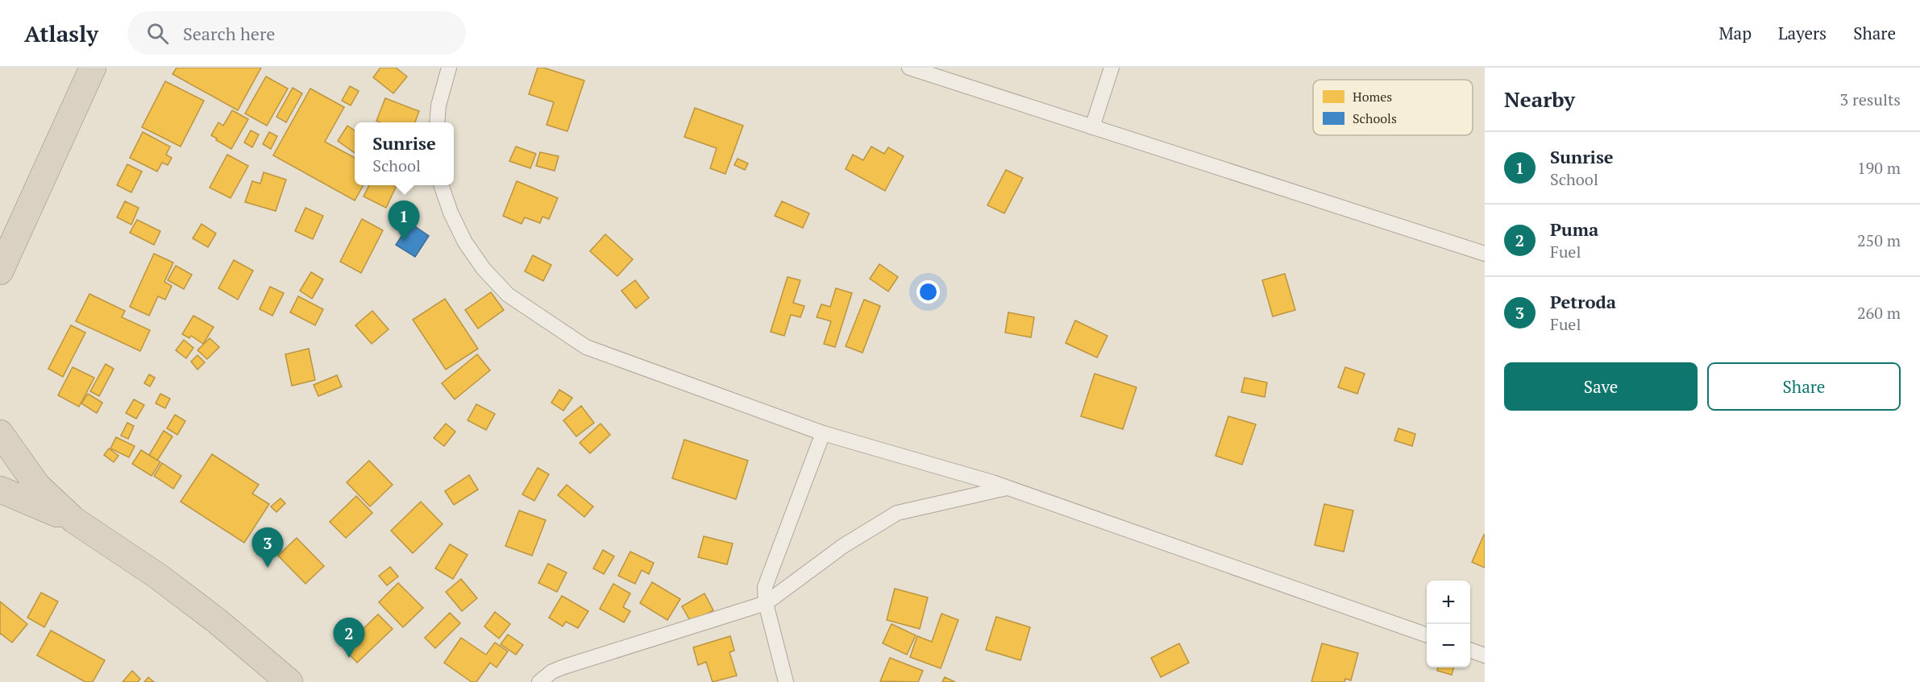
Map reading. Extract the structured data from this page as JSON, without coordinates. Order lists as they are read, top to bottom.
{
  "legend": ["Homes", "Schools"],
  "page": {
    "header": "Atlasly",
    "search": "Search here",
    "nav": ["Map", "Layers", "Share"],
    "heading": ["Nearby", "3 results"],
    "popup": ["Sunrise", "School"],
    "list": [
      {
        "mark": "1",
        "name": "Sunrise",
        "note": "School",
        "value": "190 m"
      },
      {
        "mark": "2",
        "name": "Puma",
        "note": "Fuel",
        "value": "250 m"
      },
      {
        "mark": "3",
        "name": "Petroda",
        "note": "Fuel",
        "value": "260 m"
      }
    ],
    "pins": ["1", "3", "2"],
    "buttons": ["Save", "Share"],
    "map_buttons": ["+", "−"]
  }
}
